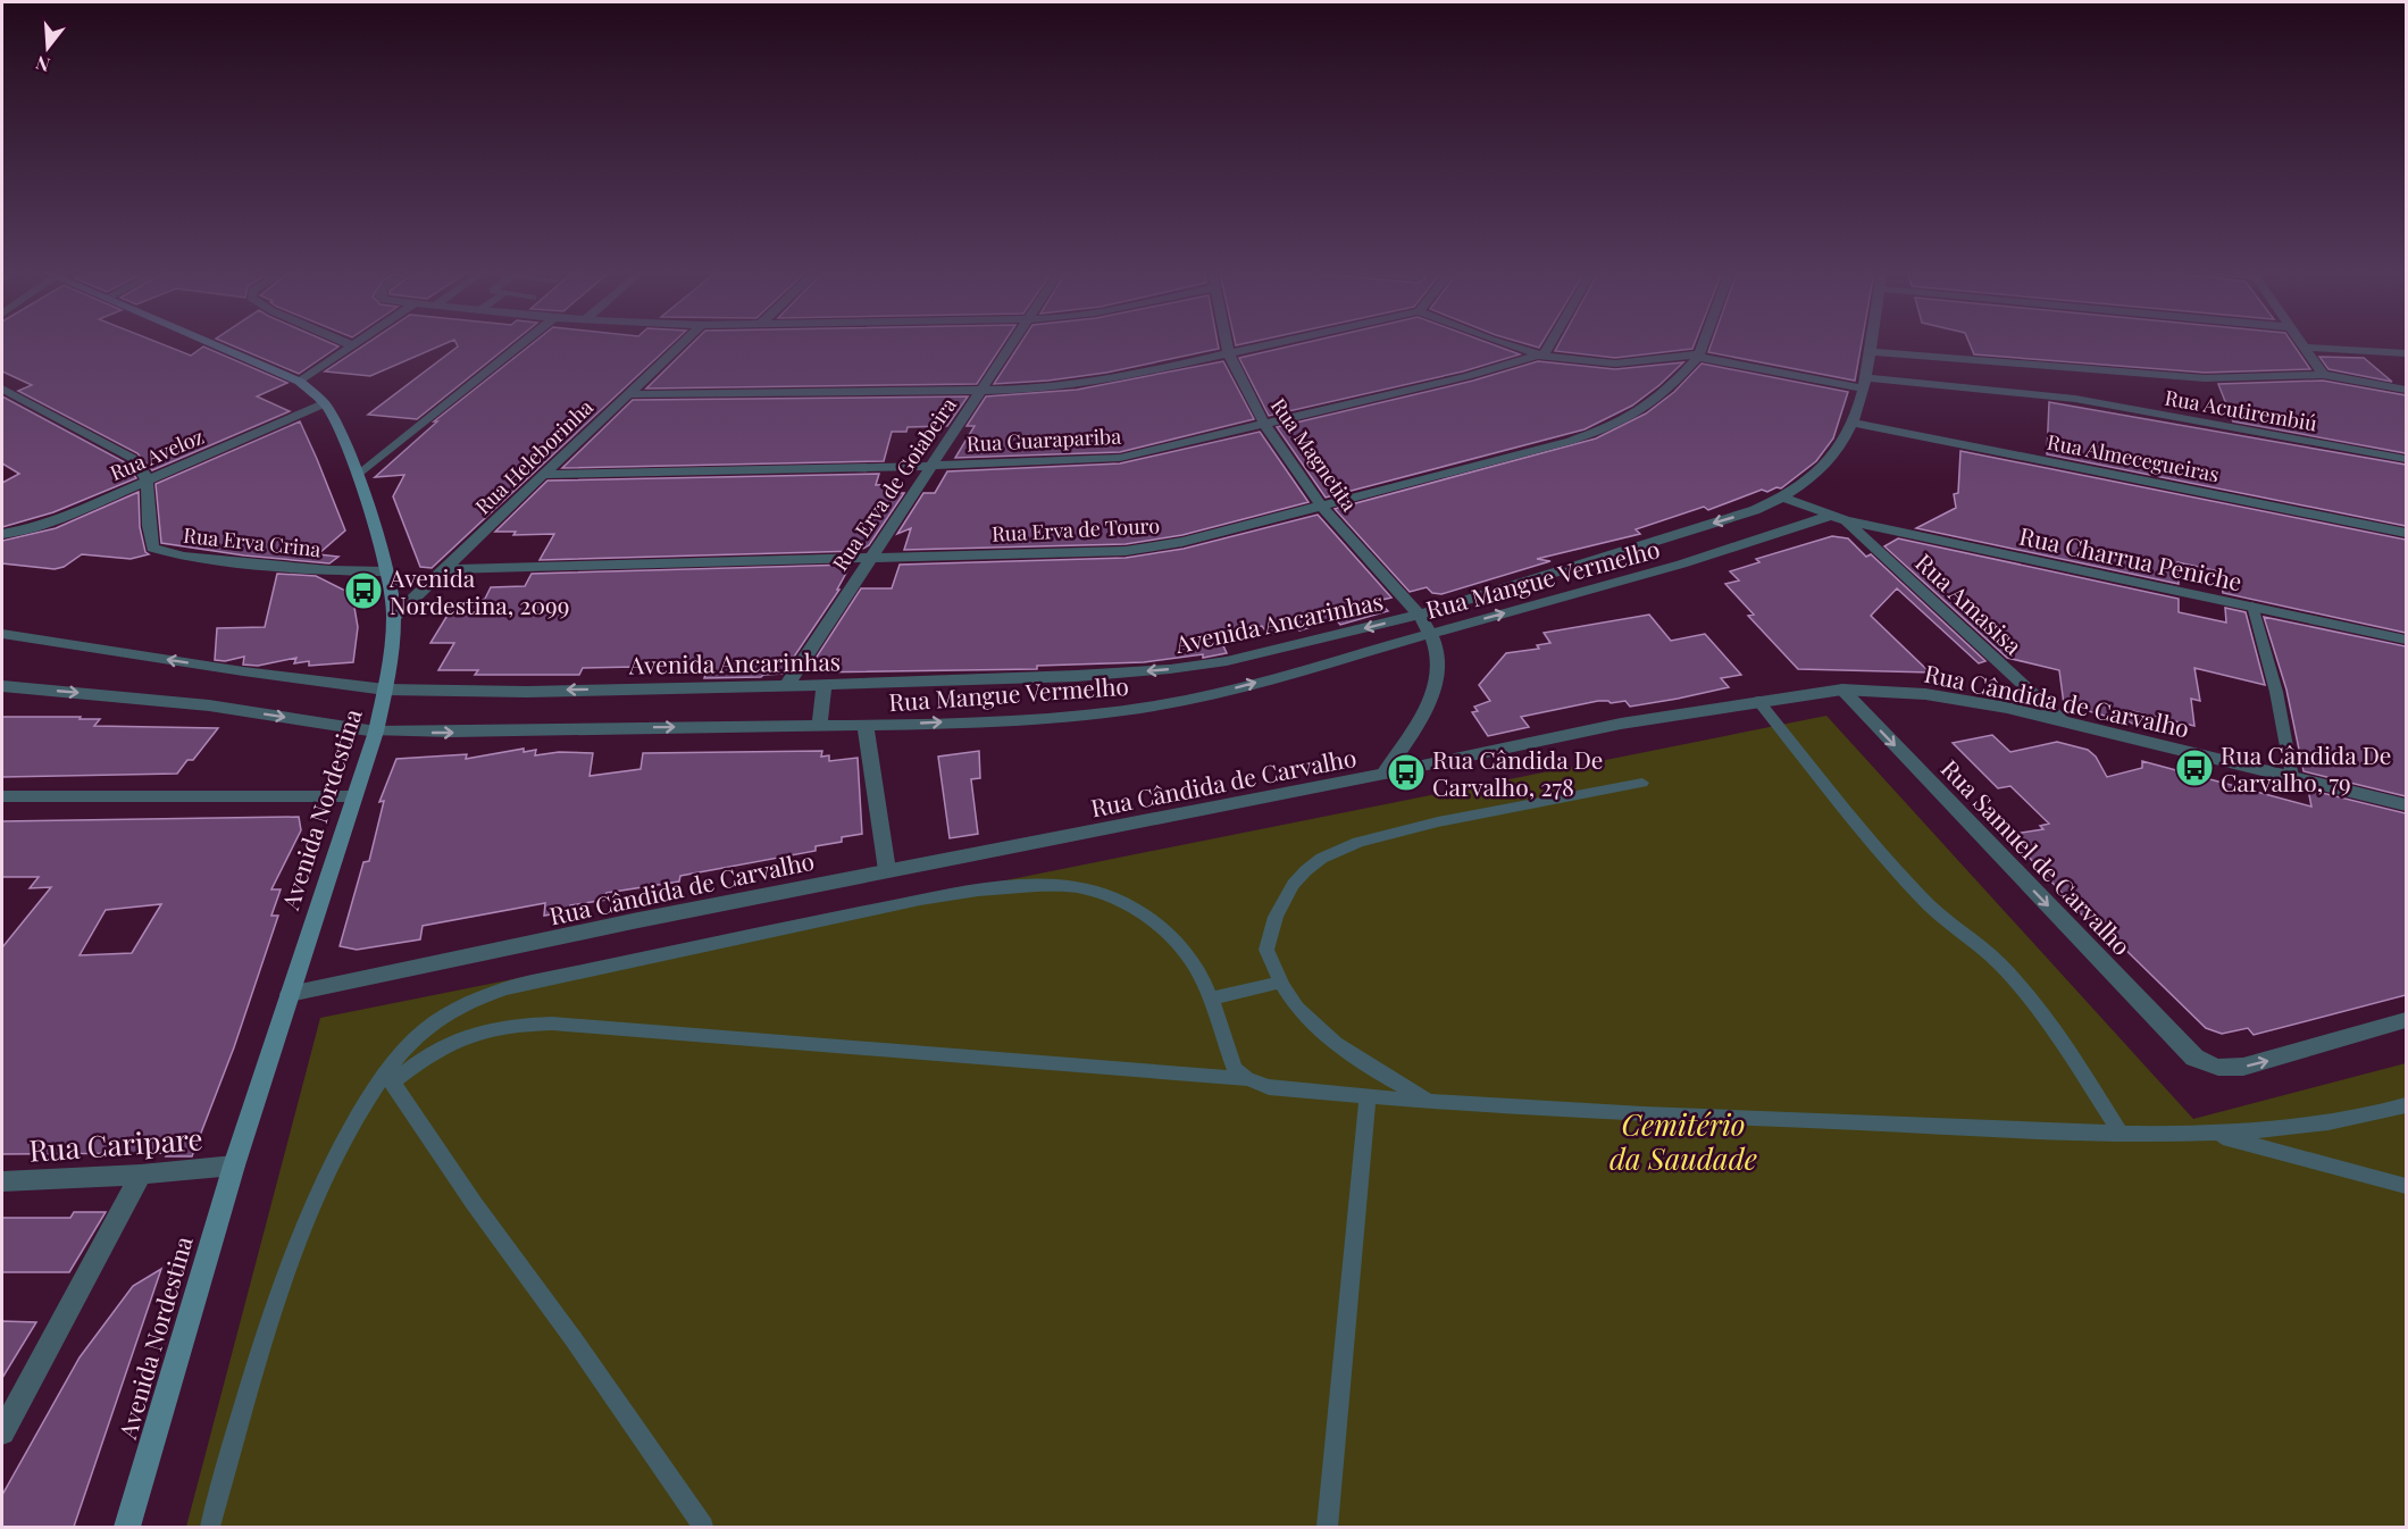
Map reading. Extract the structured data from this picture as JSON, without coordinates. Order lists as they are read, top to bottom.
{
  "streets": {
    "main road": ["Avenida Nordestina"],
    "street": [
      "Rua Acutirembiú",
      "Rua Guarapariba",
      "Rua Aveloz",
      "Rua Magnetita",
      "Rua Heleborinha",
      "Rua Almecegueiras",
      "Rua Erva de Goiabeira",
      "Rua Erva de Touro",
      "Rua Erva Crina",
      "Rua Charrua Peniche",
      "Rua Mangue Vermelho",
      "Rua Amasisa",
      "Avenida Ancarinhas",
      "Rua Cândida de Carvalho",
      "Rua Samuel de Carvalho",
      "Rua Caripare"
    ]
  },
  "crossings": [
    ["Rua Acutirembiú", "Rua Guarapariba"],
    ["Rua Acutirembiú", "Rua Erva de Touro"],
    ["Rua Acutirembiú", "Avenida Ancarinhas"],
    ["Rua Guarapariba", "Rua Magnetita"],
    ["Rua Guarapariba", "Rua Heleborinha"],
    ["Rua Guarapariba", "Rua Erva de Goiabeira"],
    ["Rua Aveloz", "Rua Erva Crina"],
    ["Rua Aveloz", "Avenida Nordestina"],
    ["Rua Magnetita", "Rua Erva de Touro"],
    ["Rua Magnetita", "Rua Mangue Vermelho"],
    ["Rua Magnetita", "Avenida Ancarinhas"],
    ["Rua Heleborinha", "Rua Erva de Touro"],
    ["Rua Heleborinha", "Avenida Nordestina"],
    ["Rua Almecegueiras", "Avenida Ancarinhas"],
    ["Rua Erva de Goiabeira", "Rua Erva de Touro"],
    ["Rua Erva de Goiabeira", "Avenida Ancarinhas"],
    ["Rua Erva Crina", "Avenida Nordestina"],
    ["Rua Charrua Peniche", "Rua Mangue Vermelho"],
    ["Rua Charrua Peniche", "Rua Amasisa"],
    ["Rua Mangue Vermelho", "Rua Amasisa"],
    ["Rua Mangue Vermelho", "Avenida Nordestina"],
    ["Rua Amasisa", "Rua Cândida de Carvalho"],
    ["Avenida Ancarinhas", "Avenida Nordestina"],
    ["Rua Cândida de Carvalho", "Avenida Nordestina"],
    ["Rua Cândida de Carvalho", "Rua Samuel de Carvalho"],
    ["Avenida Nordestina", "Rua Caripare"]
  ],
  "one_way": ["Rua Mangue Vermelho", "Avenida Ancarinhas", "Rua Samuel de Carvalho"],
  "parks": ["Cemitério da Saudade"],
  "places": {
    "bus stop": ["Avenida Nordestina, 2099", "Rua Cândida De Carvalho, 79", "Rua Cândida De Carvalho, 278"]
  },
  "north": "bottom"
}
